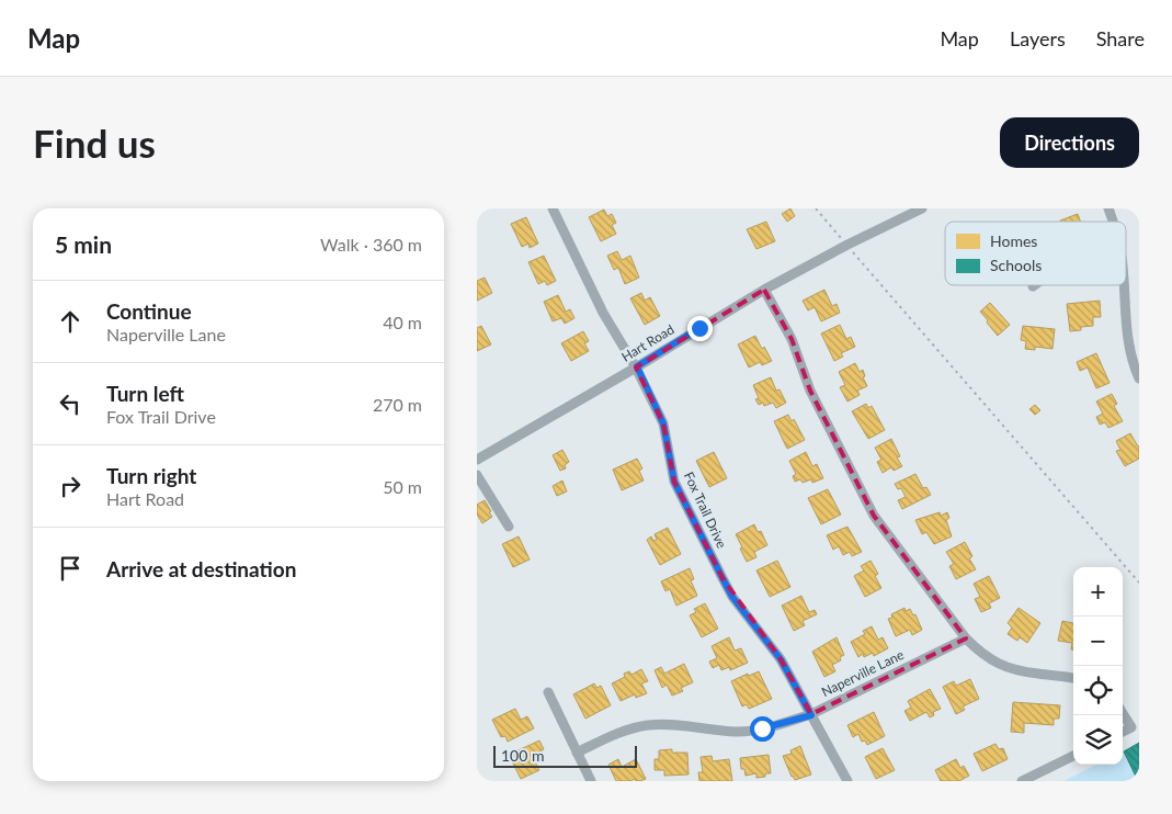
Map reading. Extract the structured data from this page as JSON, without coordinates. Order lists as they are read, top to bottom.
{
  "streets": {
    "street": ["Hart Road", "Fox Trail Drive", "Naperville Lane"]
  },
  "crossings": [
    ["Hart Road", "Fox Trail Drive"],
    ["Fox Trail Drive", "Naperville Lane"]
  ],
  "legend": ["Homes", "Schools"],
  "scale_bar": "100 m",
  "page": {
    "header": "Map",
    "nav": ["Map", "Layers", "Share"],
    "buttons": "Directions",
    "title": "Find us",
    "heading": ["5 min", "Walk · 360 m"],
    "list": [
      ["Continue", "Naperville Lane", "40 m"],
      ["Turn left", "Fox Trail Drive", "270 m"],
      ["Turn right", "Hart Road", "50 m"],
      "Arrive at destination"
    ],
    "map_buttons": ["+", "−"],
    "scale": "100 m"
  }
}
